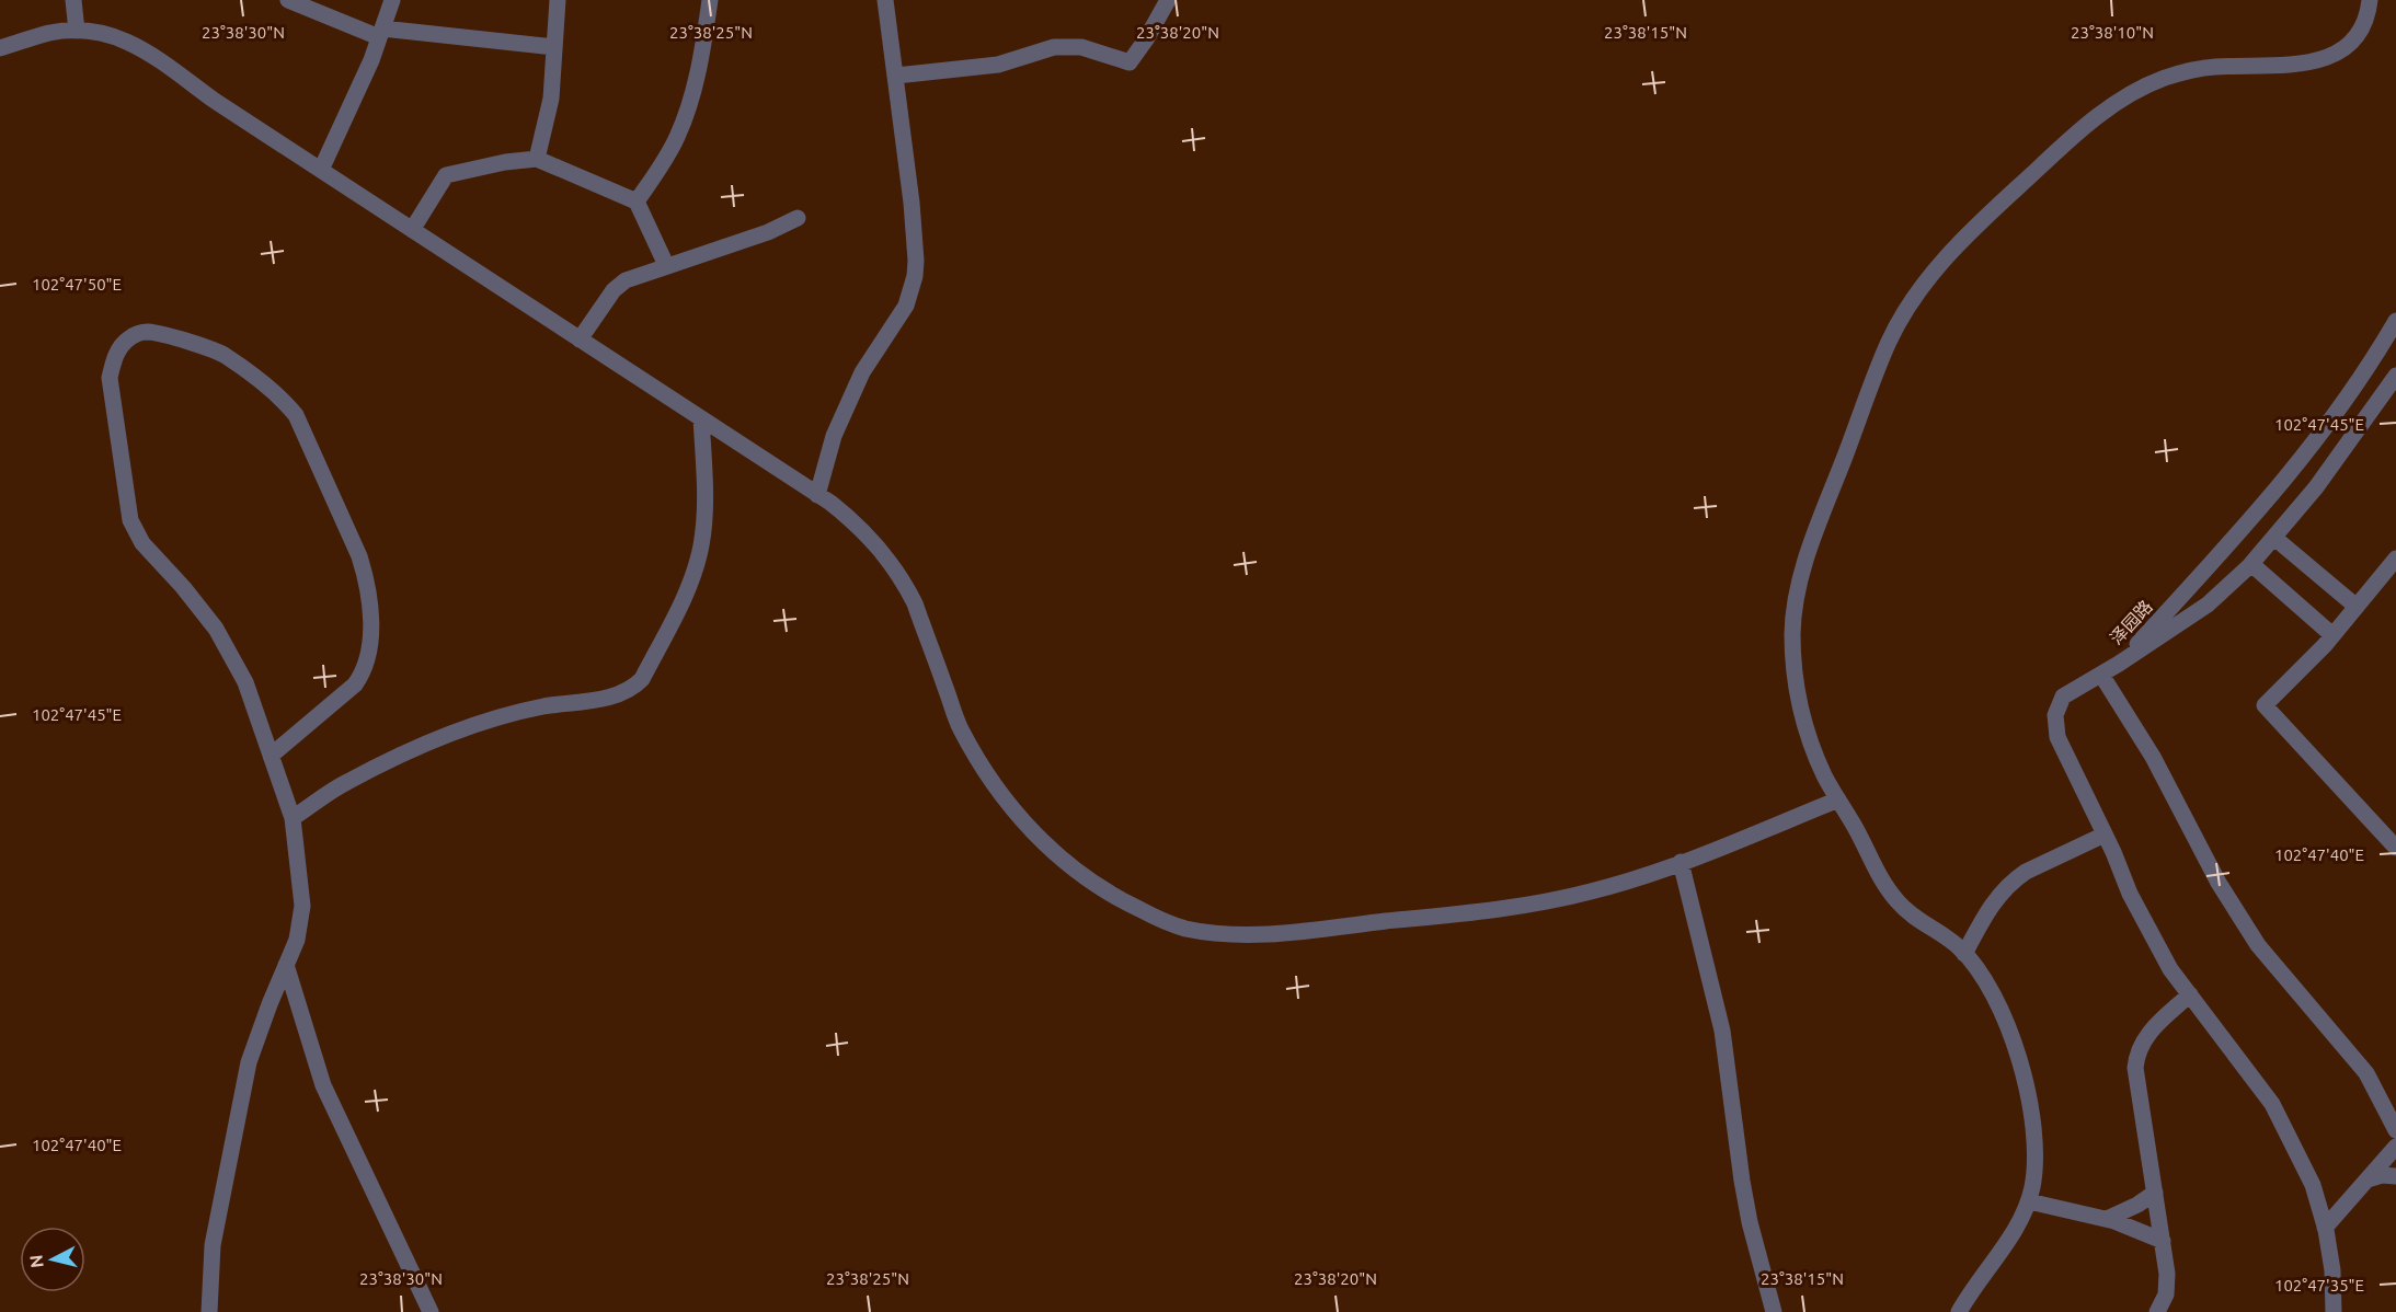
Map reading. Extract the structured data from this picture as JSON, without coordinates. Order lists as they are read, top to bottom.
{
  "streets": {
    "street": ["泽园路"]
  },
  "north": "left",
  "coordinates": [
    "23°38'30\"N",
    "23°38'25\"N",
    "23°38'20\"N",
    "23°38'15\"N",
    "23°38'10\"N",
    "102°47'50\"E",
    "102°47'45\"E",
    "102°47'40\"E",
    "102°47'35\"E"
  ]
}
